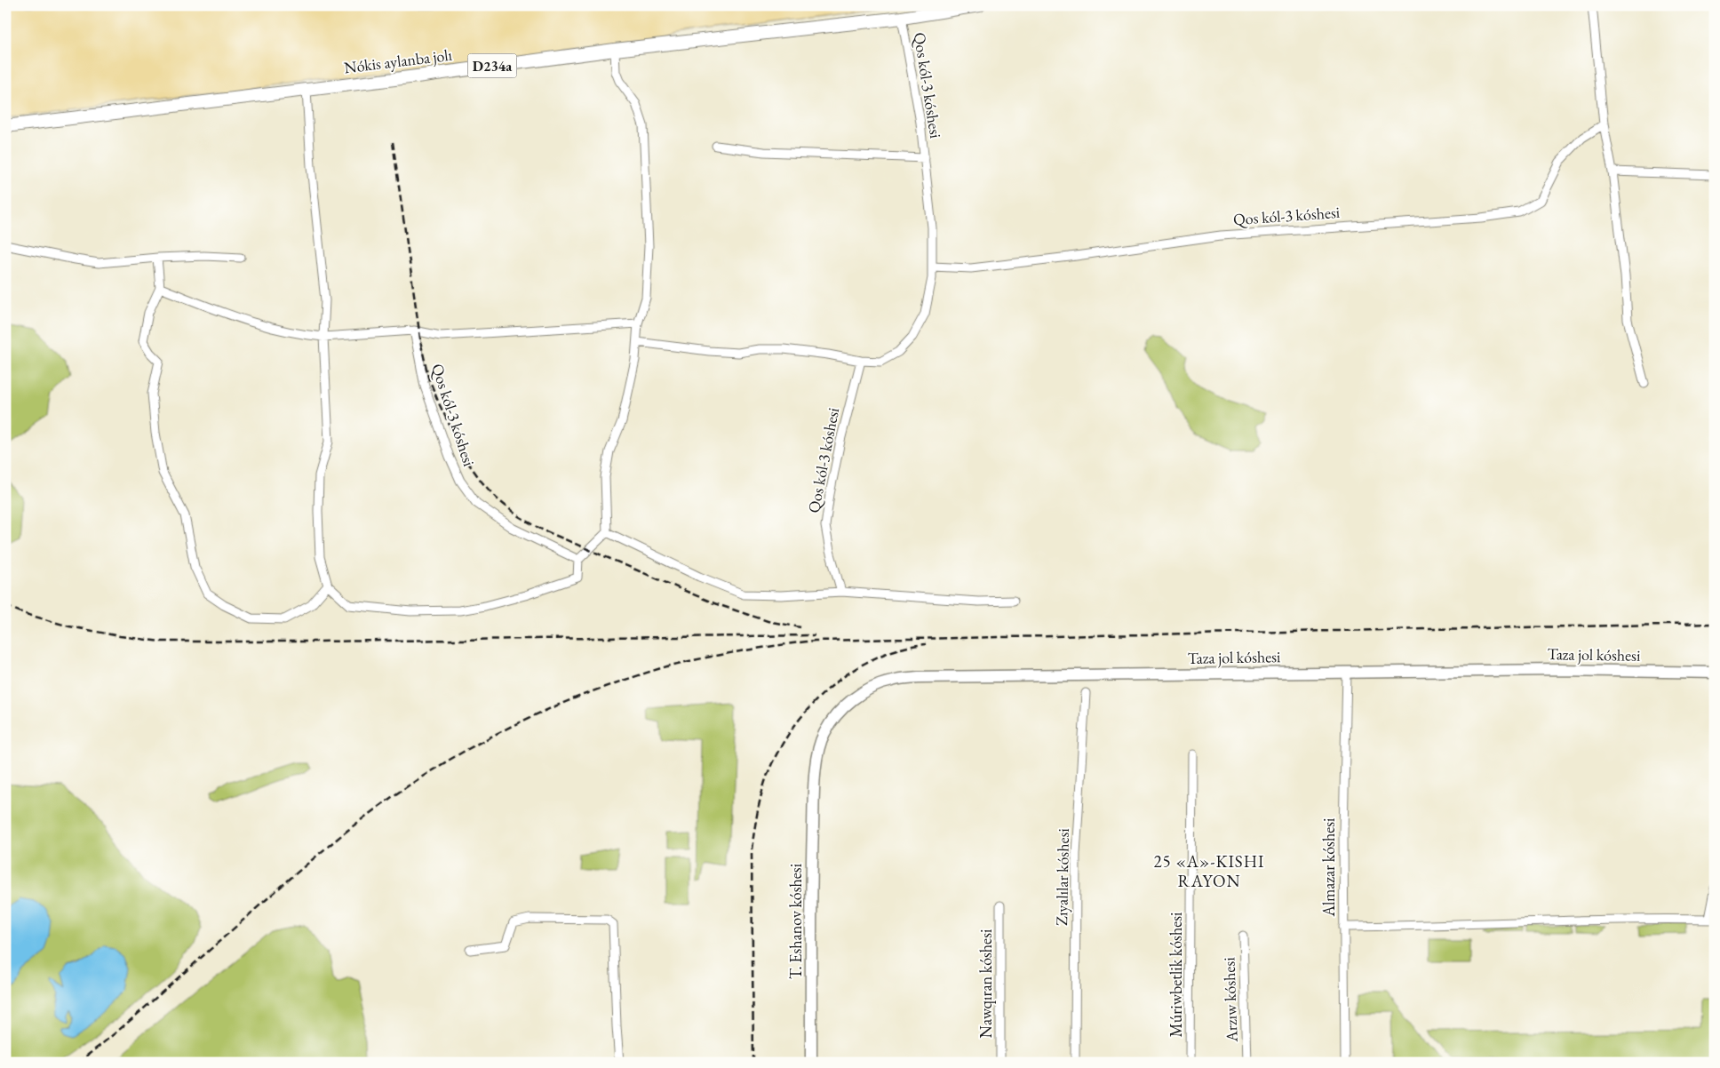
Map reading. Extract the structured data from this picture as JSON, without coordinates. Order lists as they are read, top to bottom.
{
  "streets": {
    "main road": [
      "Nókis aylanba jolı",
      "D234a",
      "Taza jol kóshesi",
      "T. Eshanov kóshesi"
    ],
    "street": [
      "Qos kól-3 kóshesi",
      "Almazar kóshesi",
      "Zıyalılar kóshesi",
      "Múriwbetlik kóshesi",
      "Nawqıran kóshesi",
      "Arzıw kóshesi"
    ]
  },
  "crossings": [
    ["Nókis aylanba jolı", "Qos kól-3 kóshesi"],
    ["Taza jol kóshesi", "Almazar kóshesi"],
    ["Taza jol kóshesi", "T. Eshanov kóshesi"]
  ],
  "districts": ["25 «A»-KISHI RAYON"]
}
